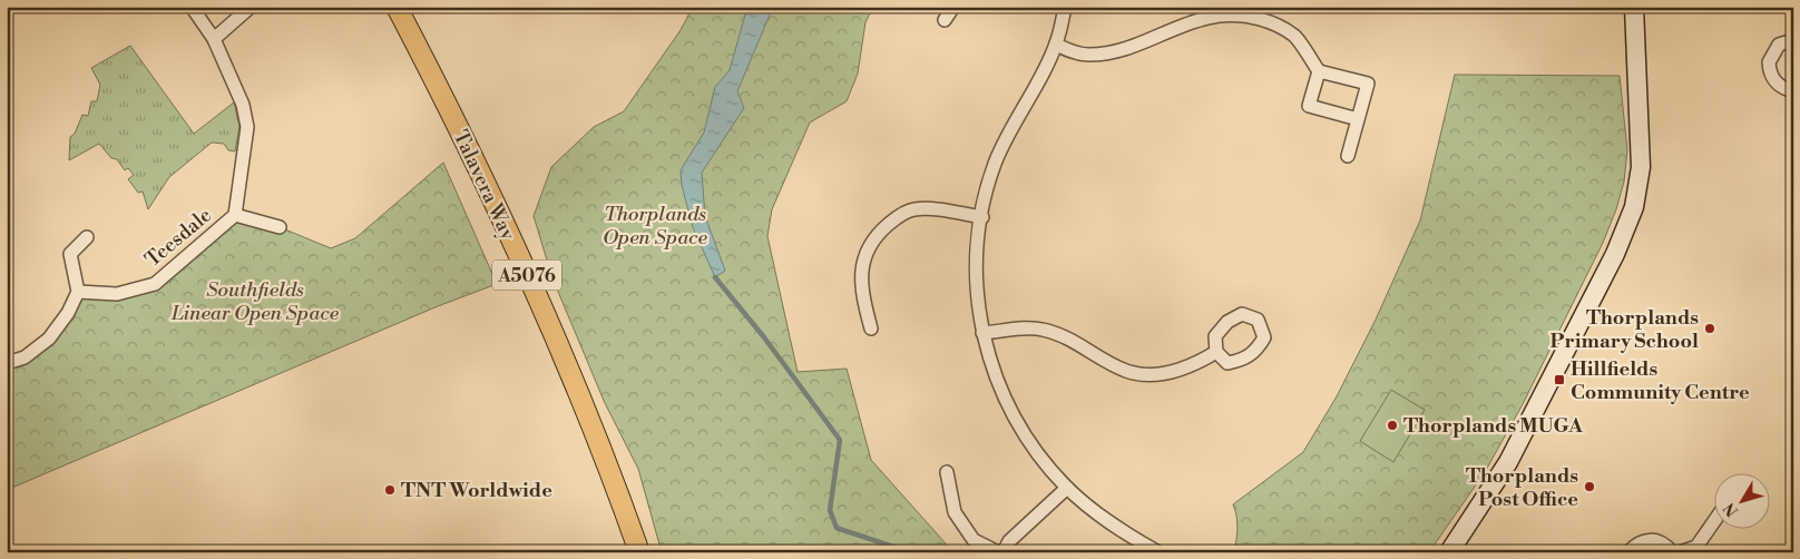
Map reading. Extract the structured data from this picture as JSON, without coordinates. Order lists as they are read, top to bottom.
{
  "streets": {
    "main road": ["Talavera Way", "A5076"],
    "street": ["Teesdale"]
  },
  "parks": ["Thorplands Open Space", "Southfields Linear Open Space"],
  "places": {
    "other": [
      "Thorplands Primary School",
      "Thorplands MUGA",
      "Thorplands Post Office",
      "TNT Worldwide"
    ],
    "transit": ["Hillfields Community Centre"]
  },
  "north": "bottom left"
}
